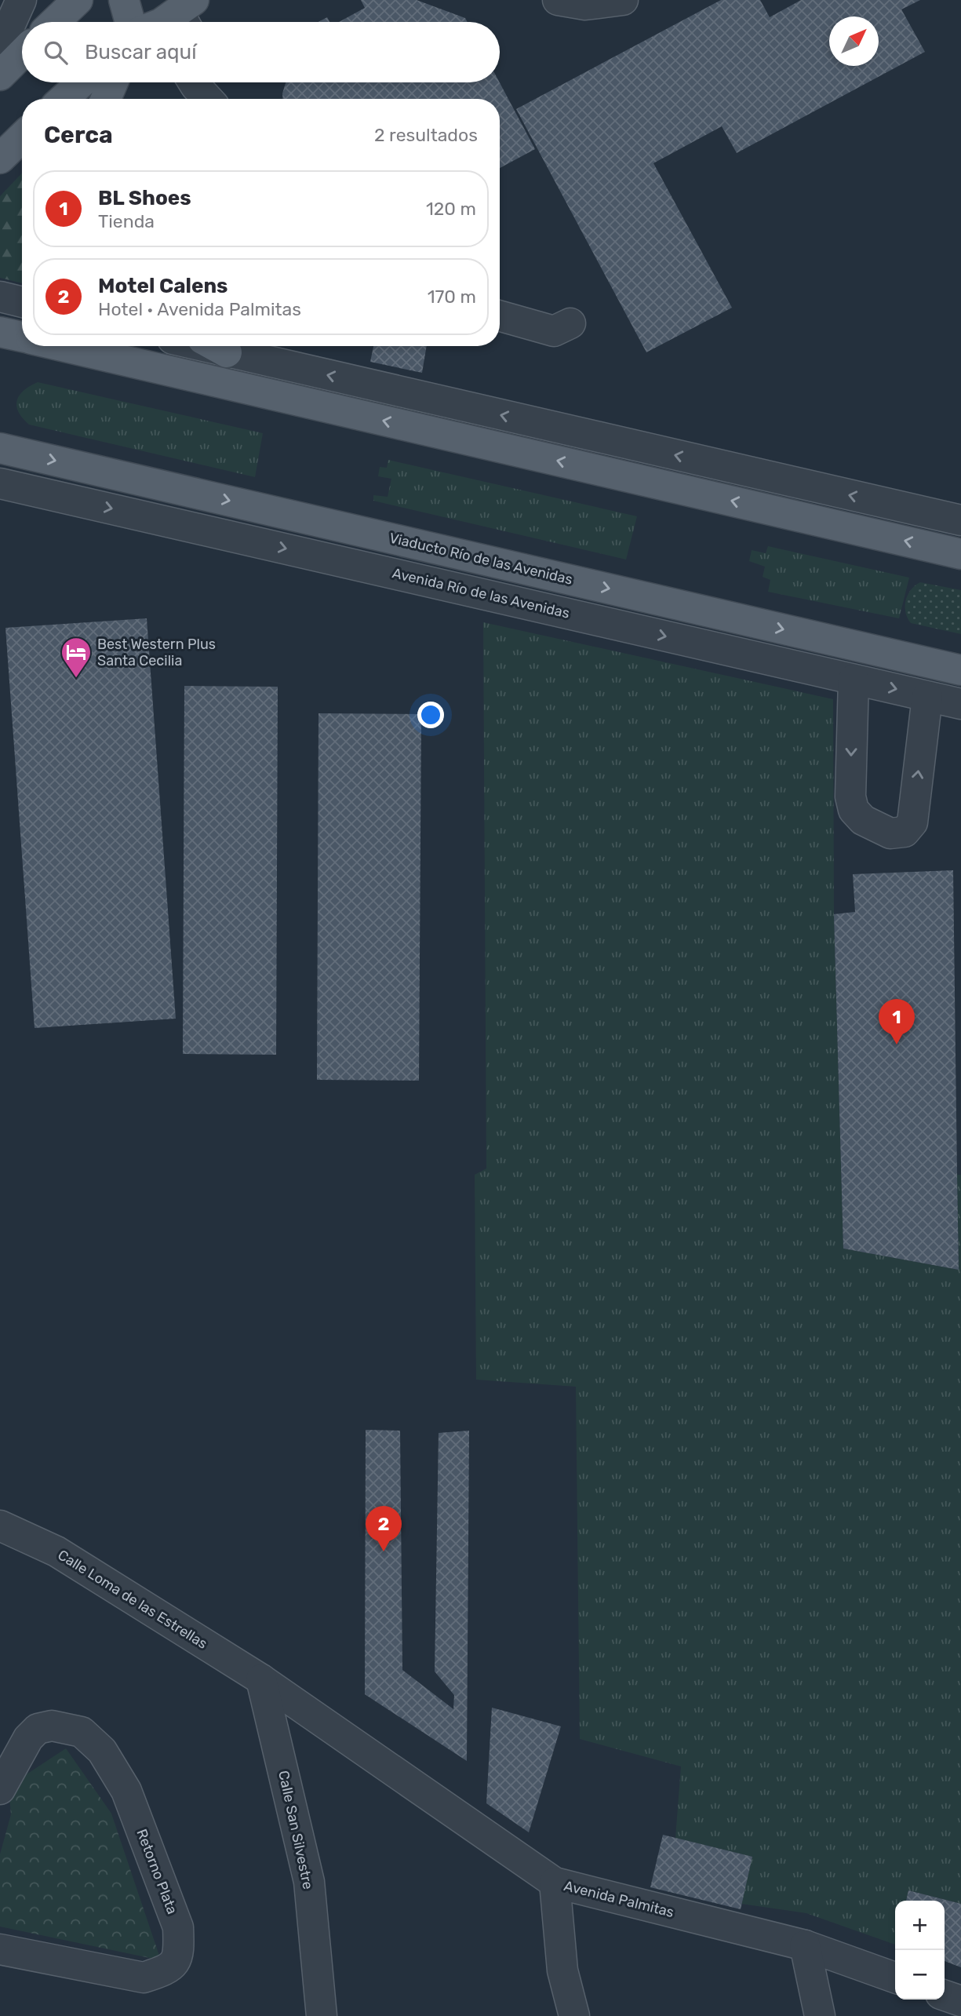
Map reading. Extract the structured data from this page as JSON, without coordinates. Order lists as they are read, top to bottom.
{
  "streets": {
    "main road": ["Viaducto Río de las Avenidas"],
    "street": [
      "Avenida Río de las Avenidas",
      "Calle Loma de las Estrellas",
      "Calle San Silvestre",
      "Retorno Plata",
      "Avenida Palmitas"
    ]
  },
  "crossings": [
    ["Calle Loma de las Estrellas", "Calle San Silvestre"],
    ["Calle Loma de las Estrellas", "Avenida Palmitas"],
    ["Calle San Silvestre", "Avenida Palmitas"]
  ],
  "places": {
    "hotel": ["Best Western Plus Santa Cecilia"]
  },
  "north": "top right",
  "page": {
    "search": "Buscar aquí",
    "heading": ["Cerca", "2 resultados"],
    "list": [
      {
        "mark": "1",
        "name": "BL Shoes",
        "note": "Tienda",
        "value": "120 m"
      },
      {
        "mark": "2",
        "name": "Motel Calens",
        "note": "Hotel · Avenida Palmitas",
        "value": "170 m"
      }
    ],
    "pins": ["1", "2"],
    "map_buttons": ["+", "−"]
  }
}
